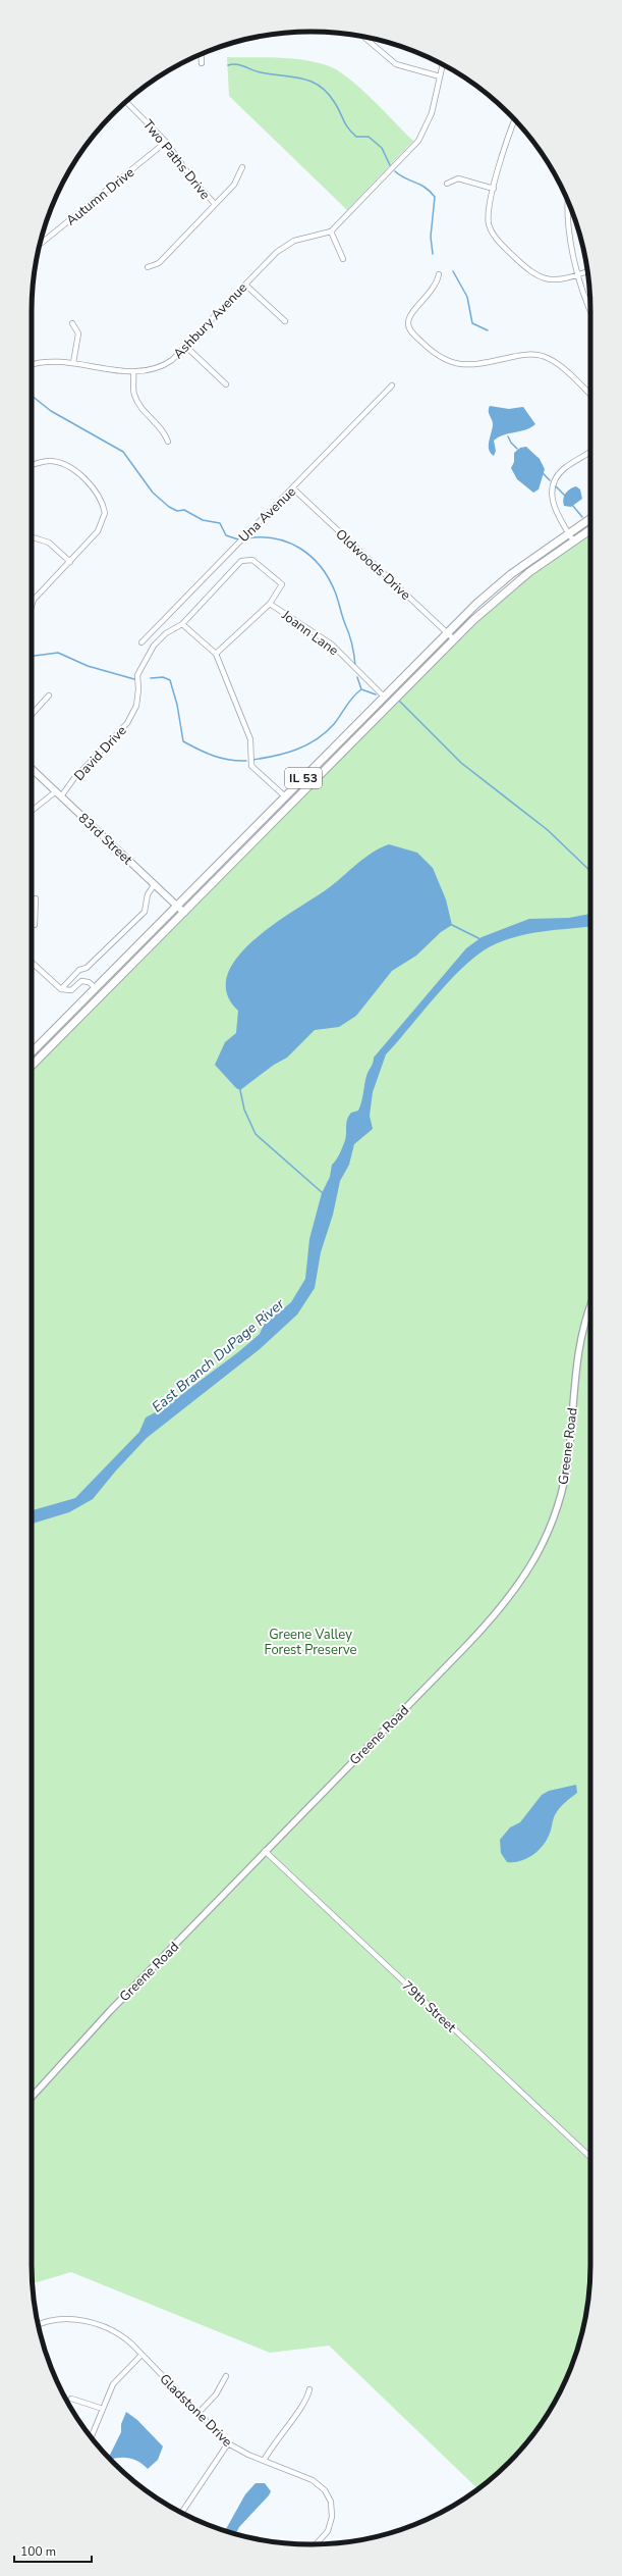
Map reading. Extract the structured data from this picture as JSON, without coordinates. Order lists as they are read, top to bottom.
{
  "streets": {
    "main road": ["IL 53", "83rd Street"],
    "street": [
      "Two Paths Drive",
      "Autumn Drive",
      "Ashbury Avenue",
      "Una Avenue",
      "Oldwoods Drive",
      "Joann Lane",
      "David Drive",
      "Greene Road",
      "79th Street",
      "Gladstone Drive"
    ]
  },
  "crossings": [
    ["Two Paths Drive", "Autumn Drive"],
    ["Una Avenue", "Oldwoods Drive"],
    ["Oldwoods Drive", "IL 53"],
    ["Joann Lane", "David Drive"],
    ["Joann Lane", "IL 53"],
    ["David Drive", "83rd Street"],
    ["IL 53", "83rd Street"],
    ["Greene Road", "79th Street"]
  ],
  "water": ["East Branch DuPage River"],
  "parks": ["Greene Valley Forest Preserve"],
  "scale_bar": "100 m"
}
